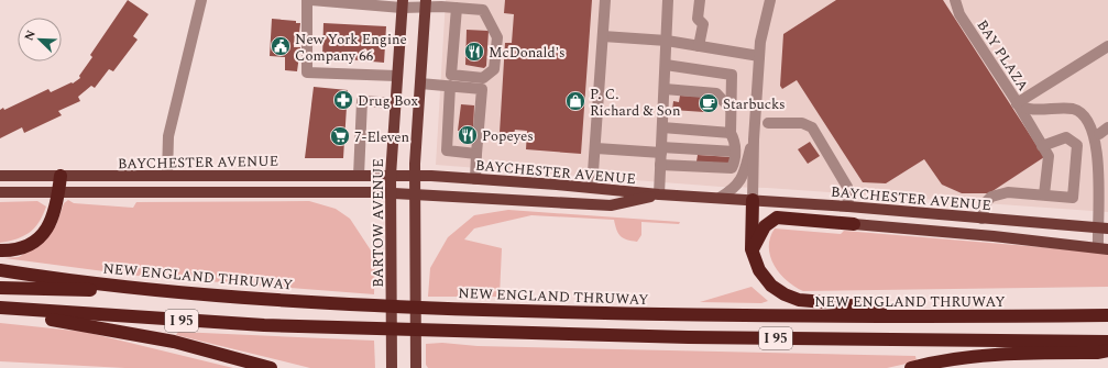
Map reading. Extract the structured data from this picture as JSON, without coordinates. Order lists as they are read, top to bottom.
{
  "streets": {
    "highway": ["NEW ENGLAND THRUWAY", "I 95"],
    "main road": ["BAYCHESTER AVENUE", "BARTOW AVENUE"],
    "street": ["BAY PLAZA"]
  },
  "crossings": [
    ["BAY PLAZA", "BAYCHESTER AVENUE"],
    ["BAYCHESTER AVENUE", "BARTOW AVENUE"]
  ],
  "places": {
    "public building": ["New York Engine Company 66"],
    "restaurant": ["McDonald's", "Popeyes"],
    "pharmacy": ["Drug Box"],
    "shop": ["P. C. Richard & Son"],
    "cafe": ["Starbucks"],
    "supermarket": ["7-Eleven"]
  },
  "north": "top left"
}
